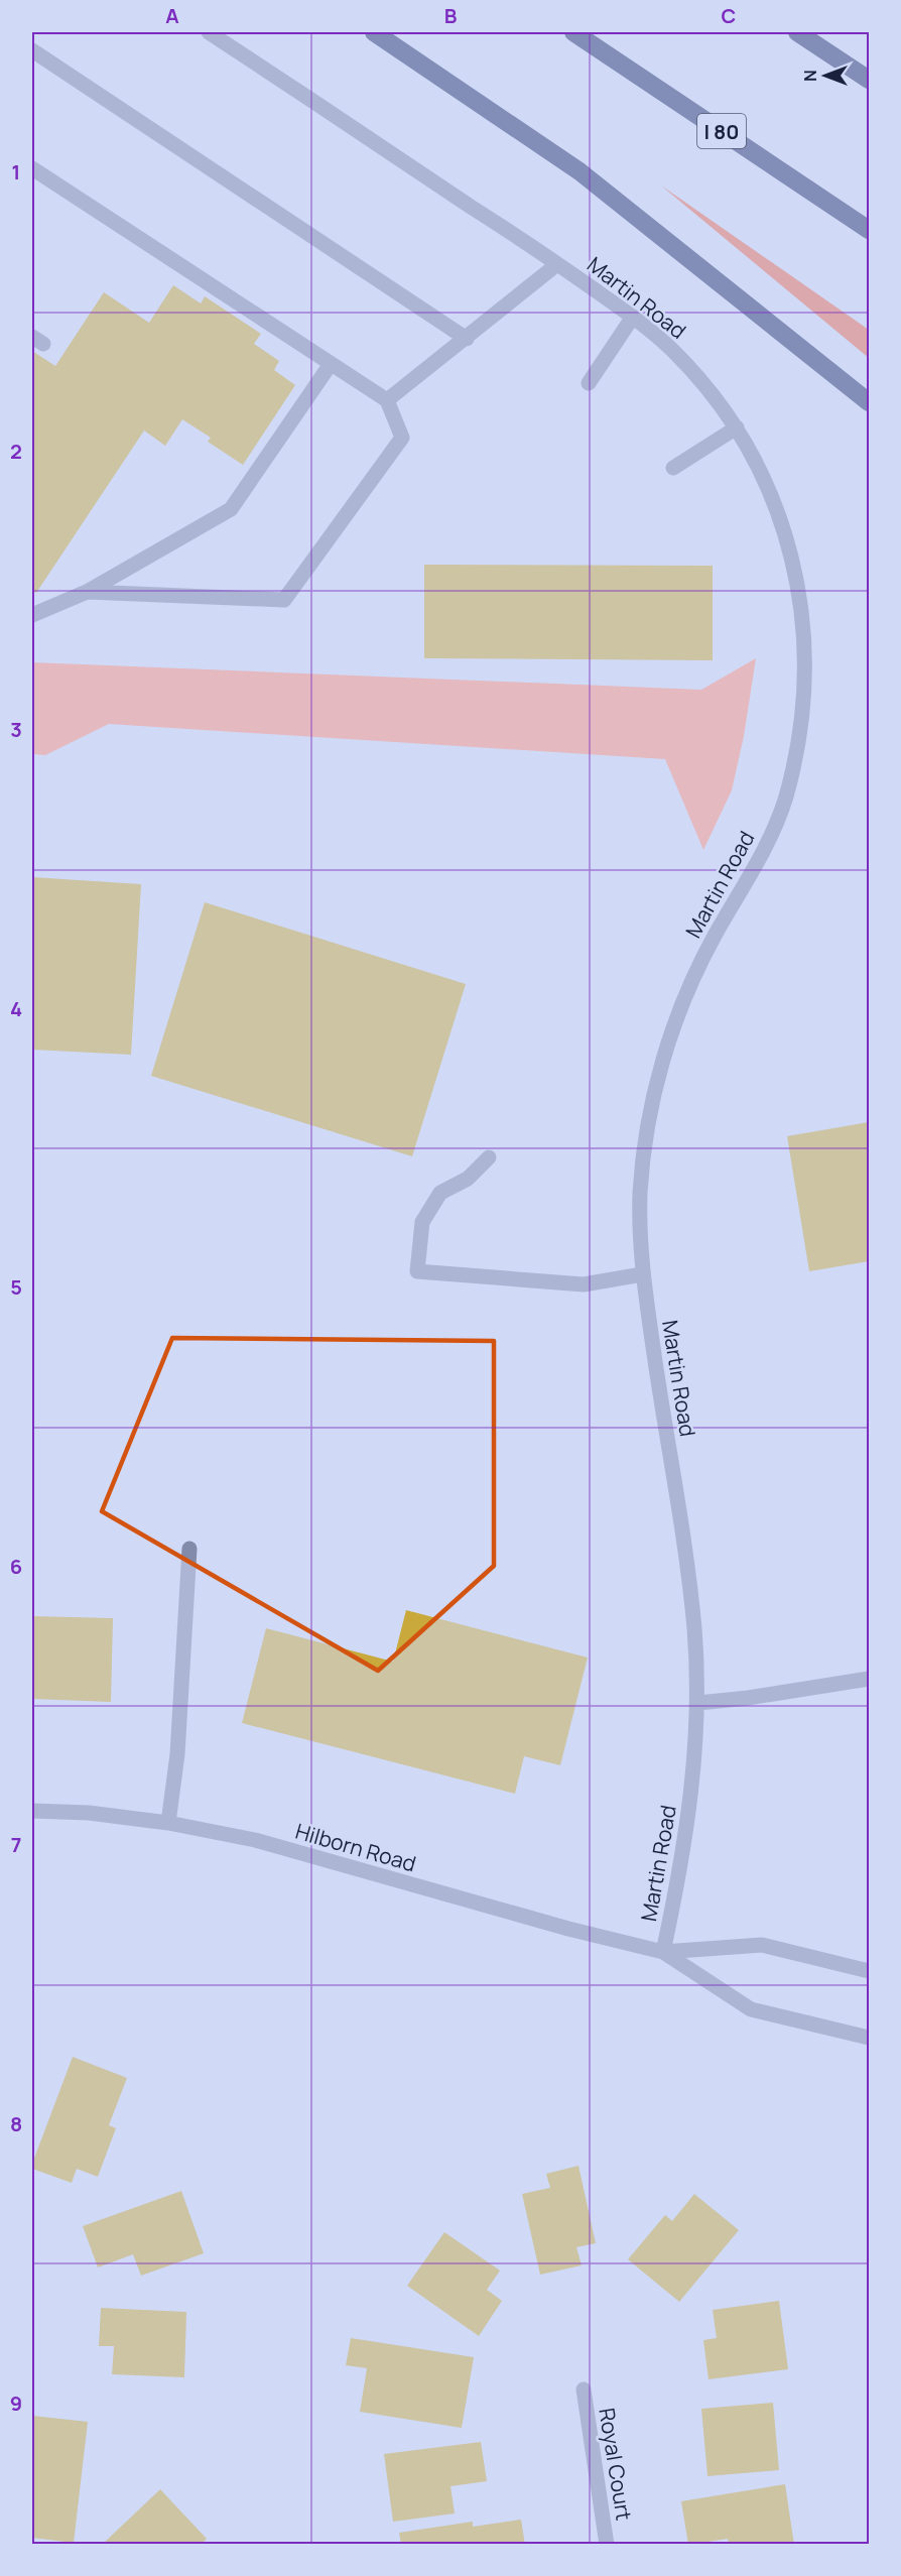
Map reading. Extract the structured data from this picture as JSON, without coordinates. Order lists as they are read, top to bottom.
{
  "streets": {
    "highway": ["I 80"],
    "street": ["Martin Road", "Hilborn Road", "Royal Court"]
  },
  "crossings": [
    ["Martin Road", "Hilborn Road"]
  ],
  "north": "left",
  "grid": {
    "columns": ["A", "B", "C"],
    "rows": [
      "1",
      "2",
      "3",
      "4",
      "5",
      "6",
      "7",
      "8",
      "9"
    ]
  }
}
